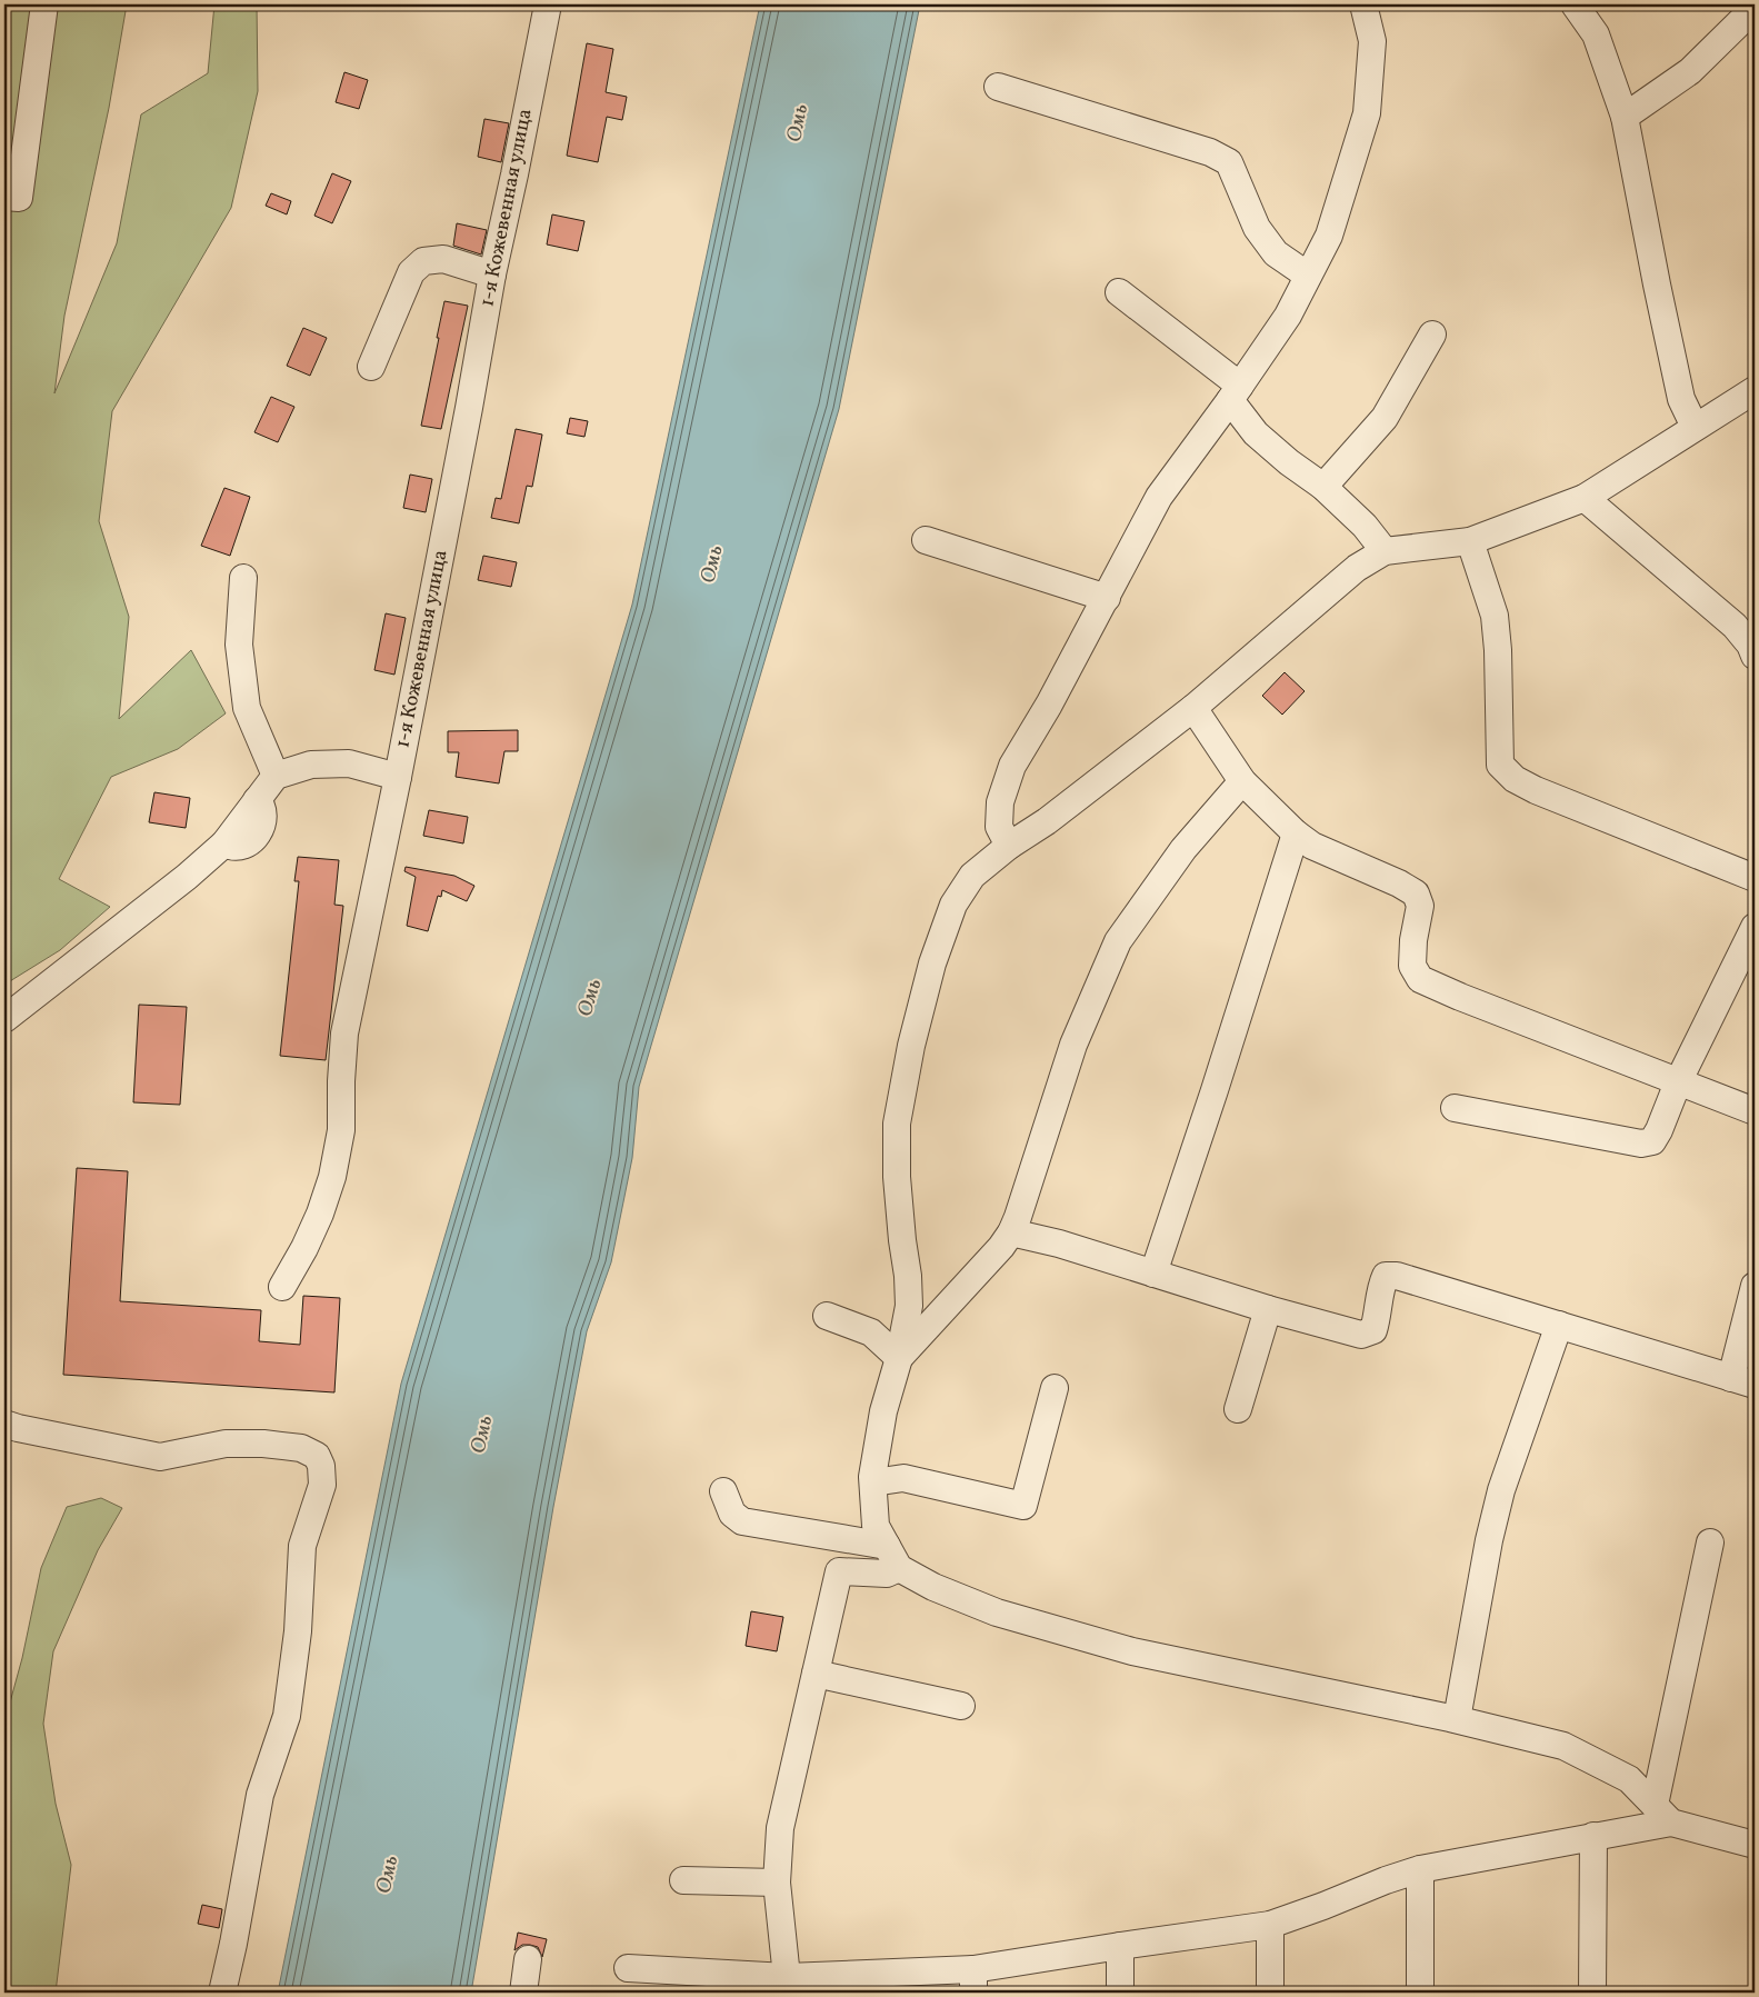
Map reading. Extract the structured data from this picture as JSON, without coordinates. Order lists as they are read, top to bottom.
{
  "streets": {
    "street": ["1-я Кожевенная улица"]
  },
  "water": ["Омь"]
}
